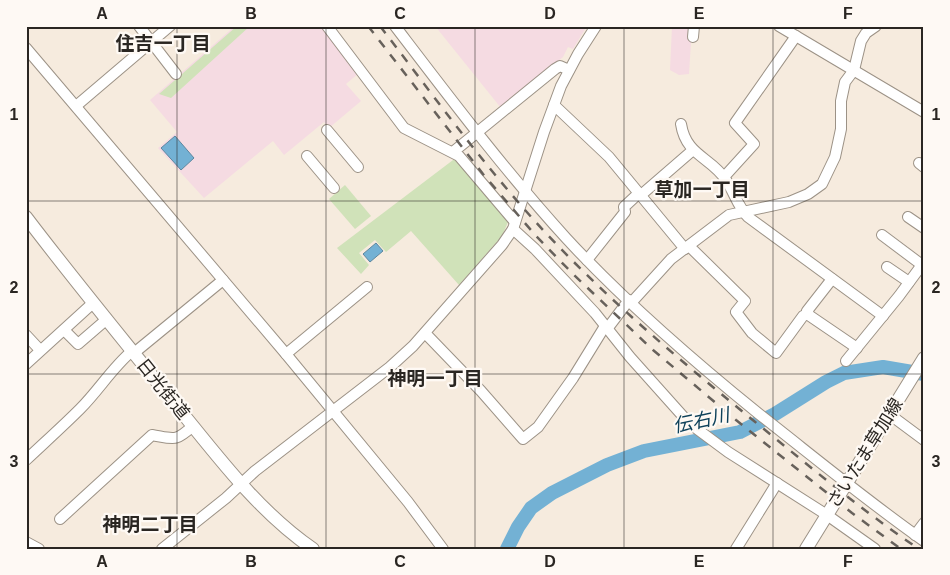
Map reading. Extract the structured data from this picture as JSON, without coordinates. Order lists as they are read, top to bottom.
{
  "streets": {
    "main road": ["日光街道", "さいたま草加線"]
  },
  "districts": [
    "住吉一丁目",
    "草加一丁目",
    "神明一丁目",
    "神明二丁目"
  ],
  "water": ["伝右川"],
  "grid": {
    "columns": [
      "A",
      "B",
      "C",
      "D",
      "E",
      "F"
    ],
    "rows": ["1", "2", "3"]
  }
}
